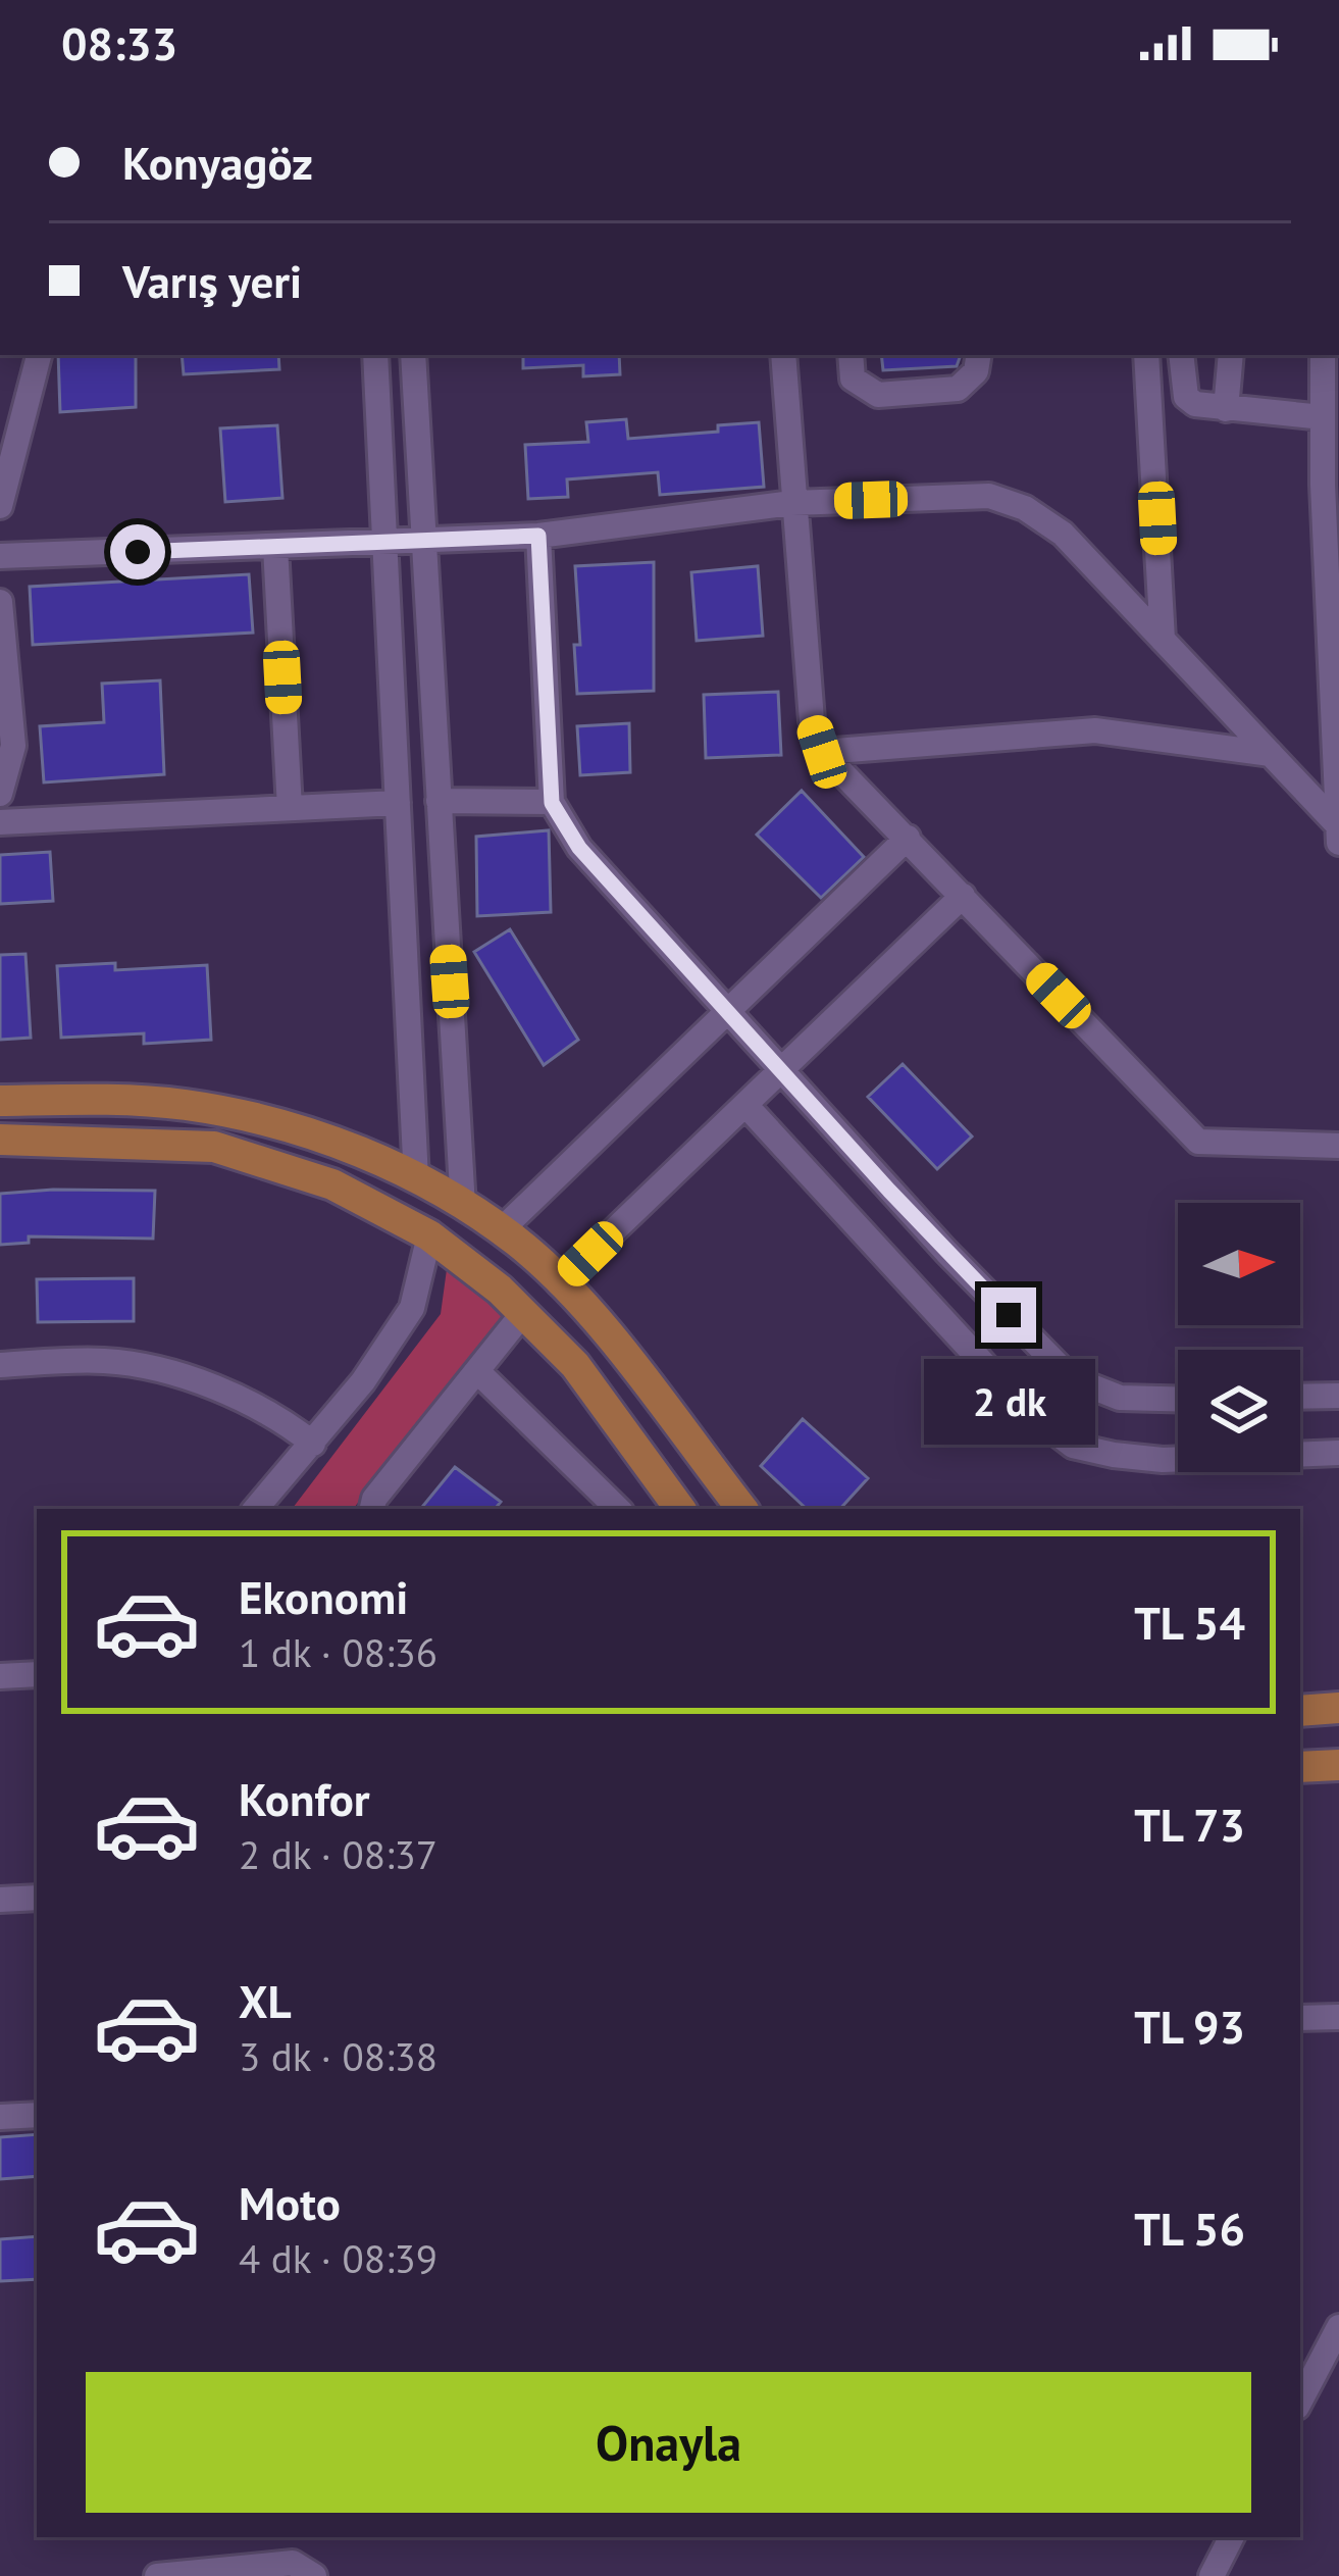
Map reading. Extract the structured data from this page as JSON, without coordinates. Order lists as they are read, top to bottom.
{
  "north": "right",
  "page": {
    "status": "08:33",
    "banner": ["Konyagöz", "Varış yeri"],
    "bubble": "2 dk",
    "list": [
      {
        "name": "Ekonomi",
        "note": "1 dk · 08:36",
        "value": "TL 54"
      },
      {
        "name": "Konfor",
        "note": "2 dk · 08:37",
        "value": "TL 73"
      },
      {
        "name": "XL",
        "note": "3 dk · 08:38",
        "value": "TL 93"
      },
      {
        "name": "Moto",
        "note": "4 dk · 08:39",
        "value": "TL 56"
      }
    ],
    "buttons": "Onayla"
  }
}
